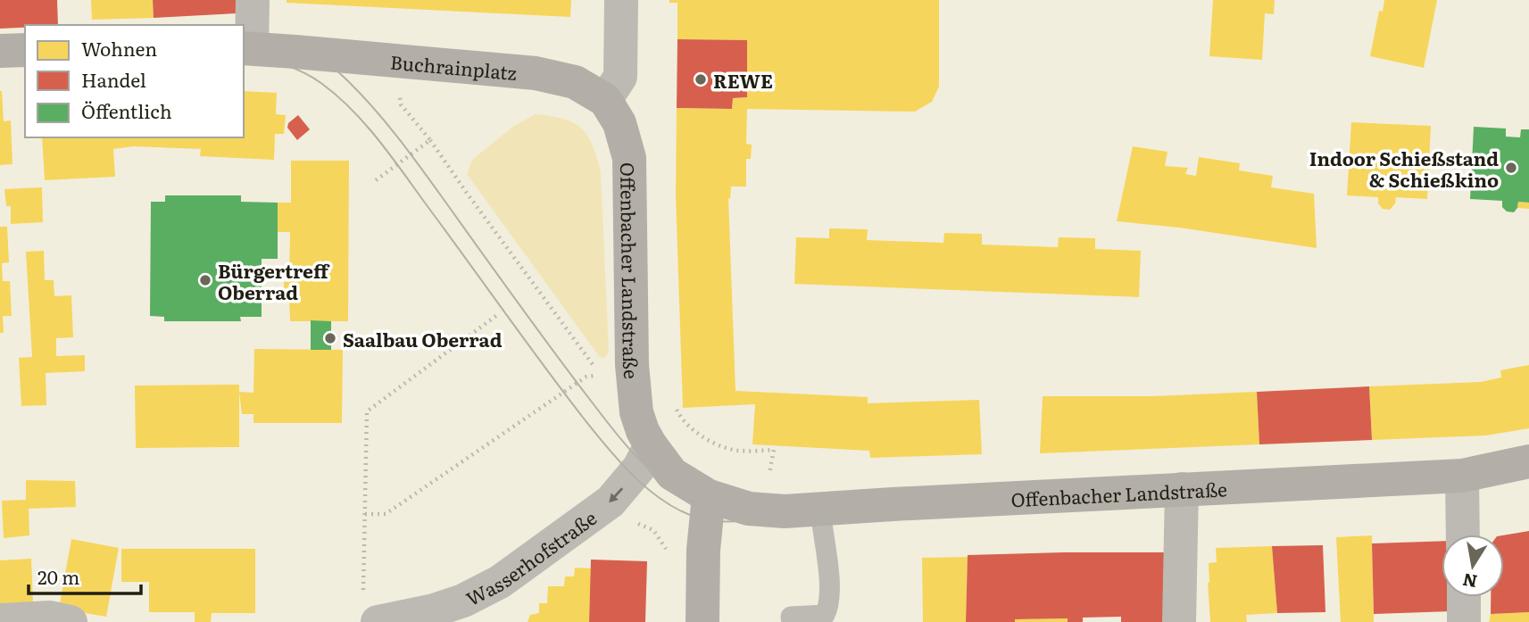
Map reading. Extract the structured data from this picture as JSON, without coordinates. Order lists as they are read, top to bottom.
{
  "streets": {
    "main road": ["Buchrainplatz", "Offenbacher Landstraße"],
    "street": ["Wasserhofstraße"]
  },
  "crossings": [
    ["Buchrainplatz", "Offenbacher Landstraße"],
    ["Offenbacher Landstraße", "Wasserhofstraße"]
  ],
  "one_way": ["Wasserhofstraße"],
  "places": [
    "REWE",
    "Indoor Schießstand & Schießkino",
    "Bürgertreff Oberrad",
    "Saalbau Oberrad"
  ],
  "legend": ["Wohnen", "Handel", "Öffentlich"],
  "scale_bar": "20 m",
  "north": "bottom"
}
